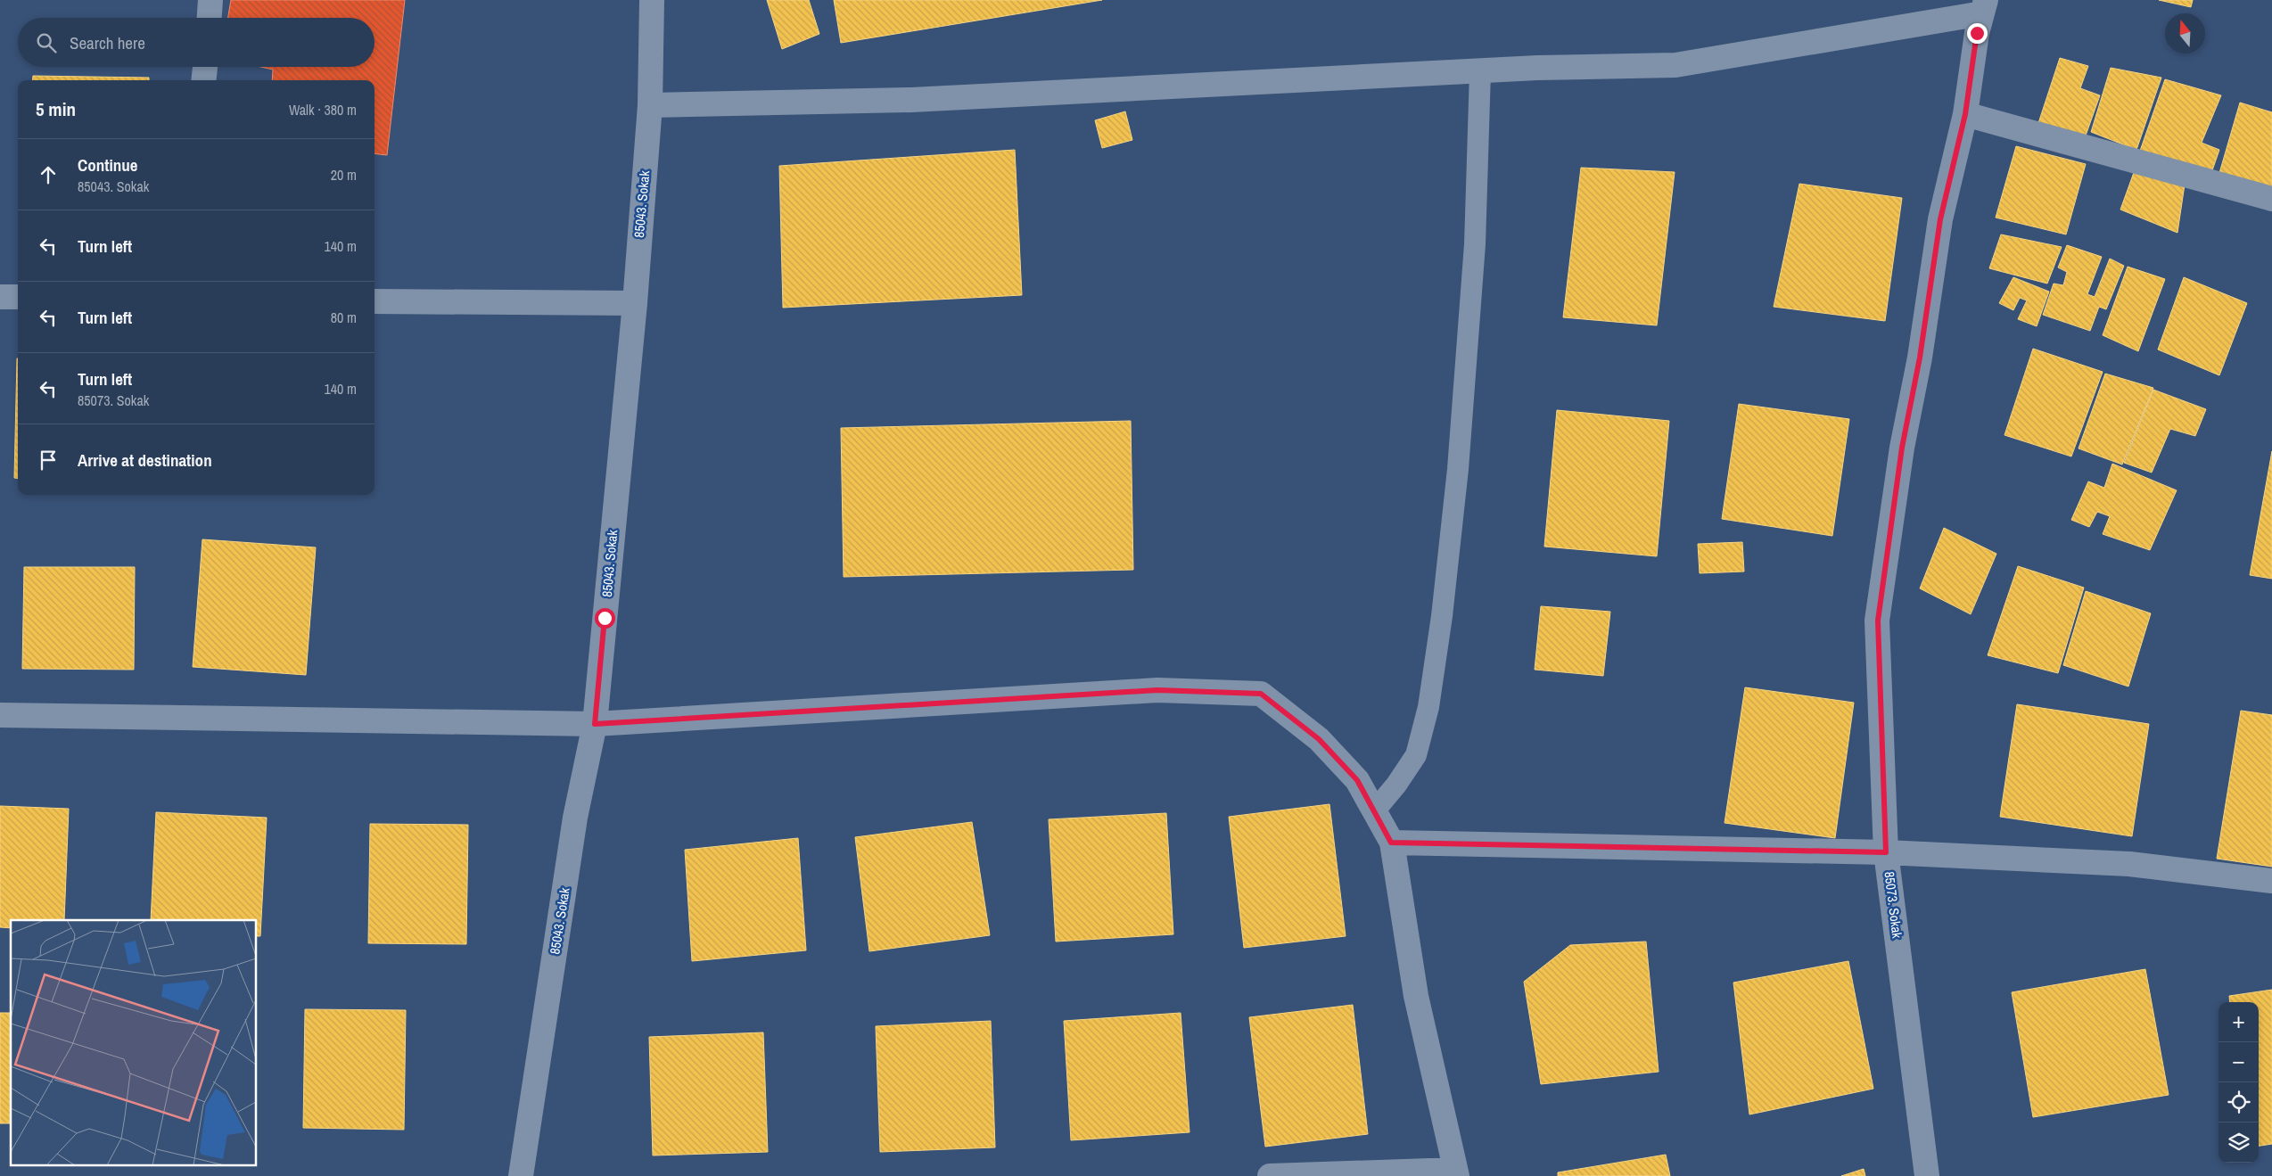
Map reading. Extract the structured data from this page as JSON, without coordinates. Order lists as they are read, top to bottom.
{
  "streets": {
    "street": ["85043. Sokak", "85073. Sokak"]
  },
  "north": "top",
  "page": {
    "search": "Search here",
    "heading": ["5 min", "Walk · 380 m"],
    "list": [
      ["Continue", "85043. Sokak", "20 m"],
      ["Turn left", "140 m"],
      ["Turn left", "80 m"],
      ["Turn left", "85073. Sokak", "140 m"],
      "Arrive at destination"
    ],
    "map_buttons": ["+", "−"]
  }
}
